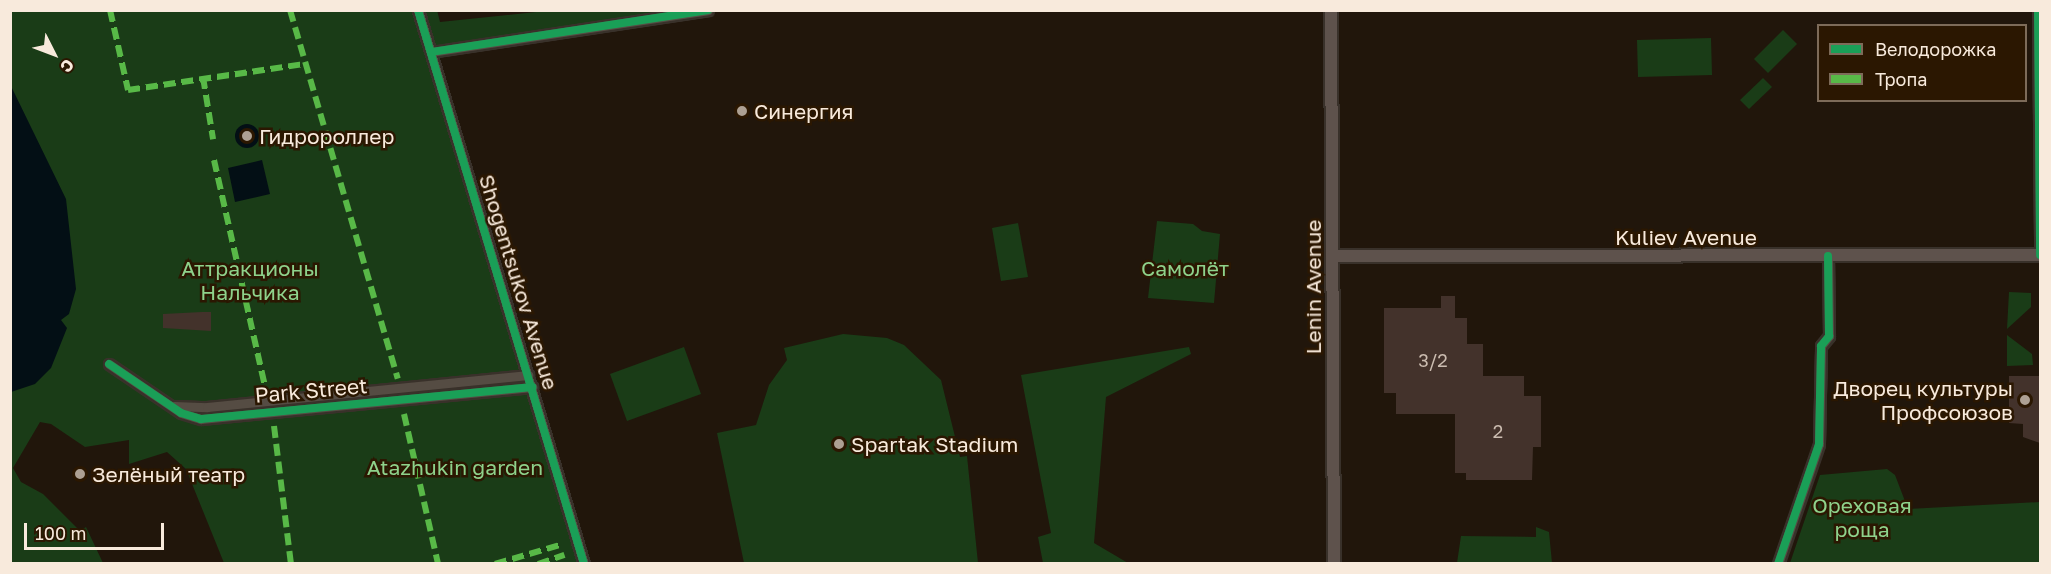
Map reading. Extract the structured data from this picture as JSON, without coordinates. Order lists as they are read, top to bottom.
{
  "streets": {
    "main road": ["Kuliev Avenue", "Lenin Avenue"],
    "street": ["Shogentsukov Avenue", "Park Street"]
  },
  "crossings": [
    ["Kuliev Avenue", "Lenin Avenue"],
    ["Shogentsukov Avenue", "Park Street"]
  ],
  "parks": [
    "Аттракционы Нальчика",
    "Самолёт",
    "Atazhukin garden",
    "Ореховая роща"
  ],
  "places": [
    "Синергия",
    "Гидророллер",
    "Дворец культуры Профсоюзов",
    "Spartak Stadium",
    "Зелёный театр"
  ],
  "house_numbers": ["3/2", "2"],
  "legend": ["Велодорожка", "Тропа"],
  "scale_bar": "100 m",
  "north": "bottom right"
}
